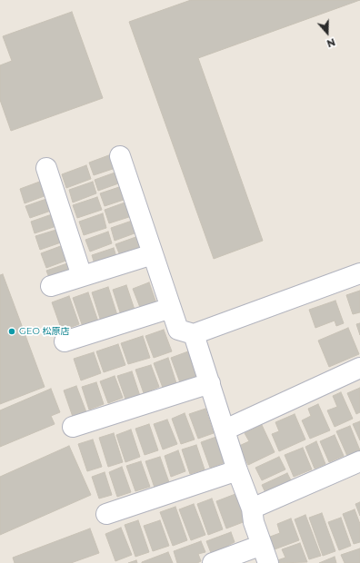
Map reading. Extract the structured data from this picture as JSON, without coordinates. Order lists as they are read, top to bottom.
{
  "places": ["GEO 松原店"],
  "north": "bottom"
}
